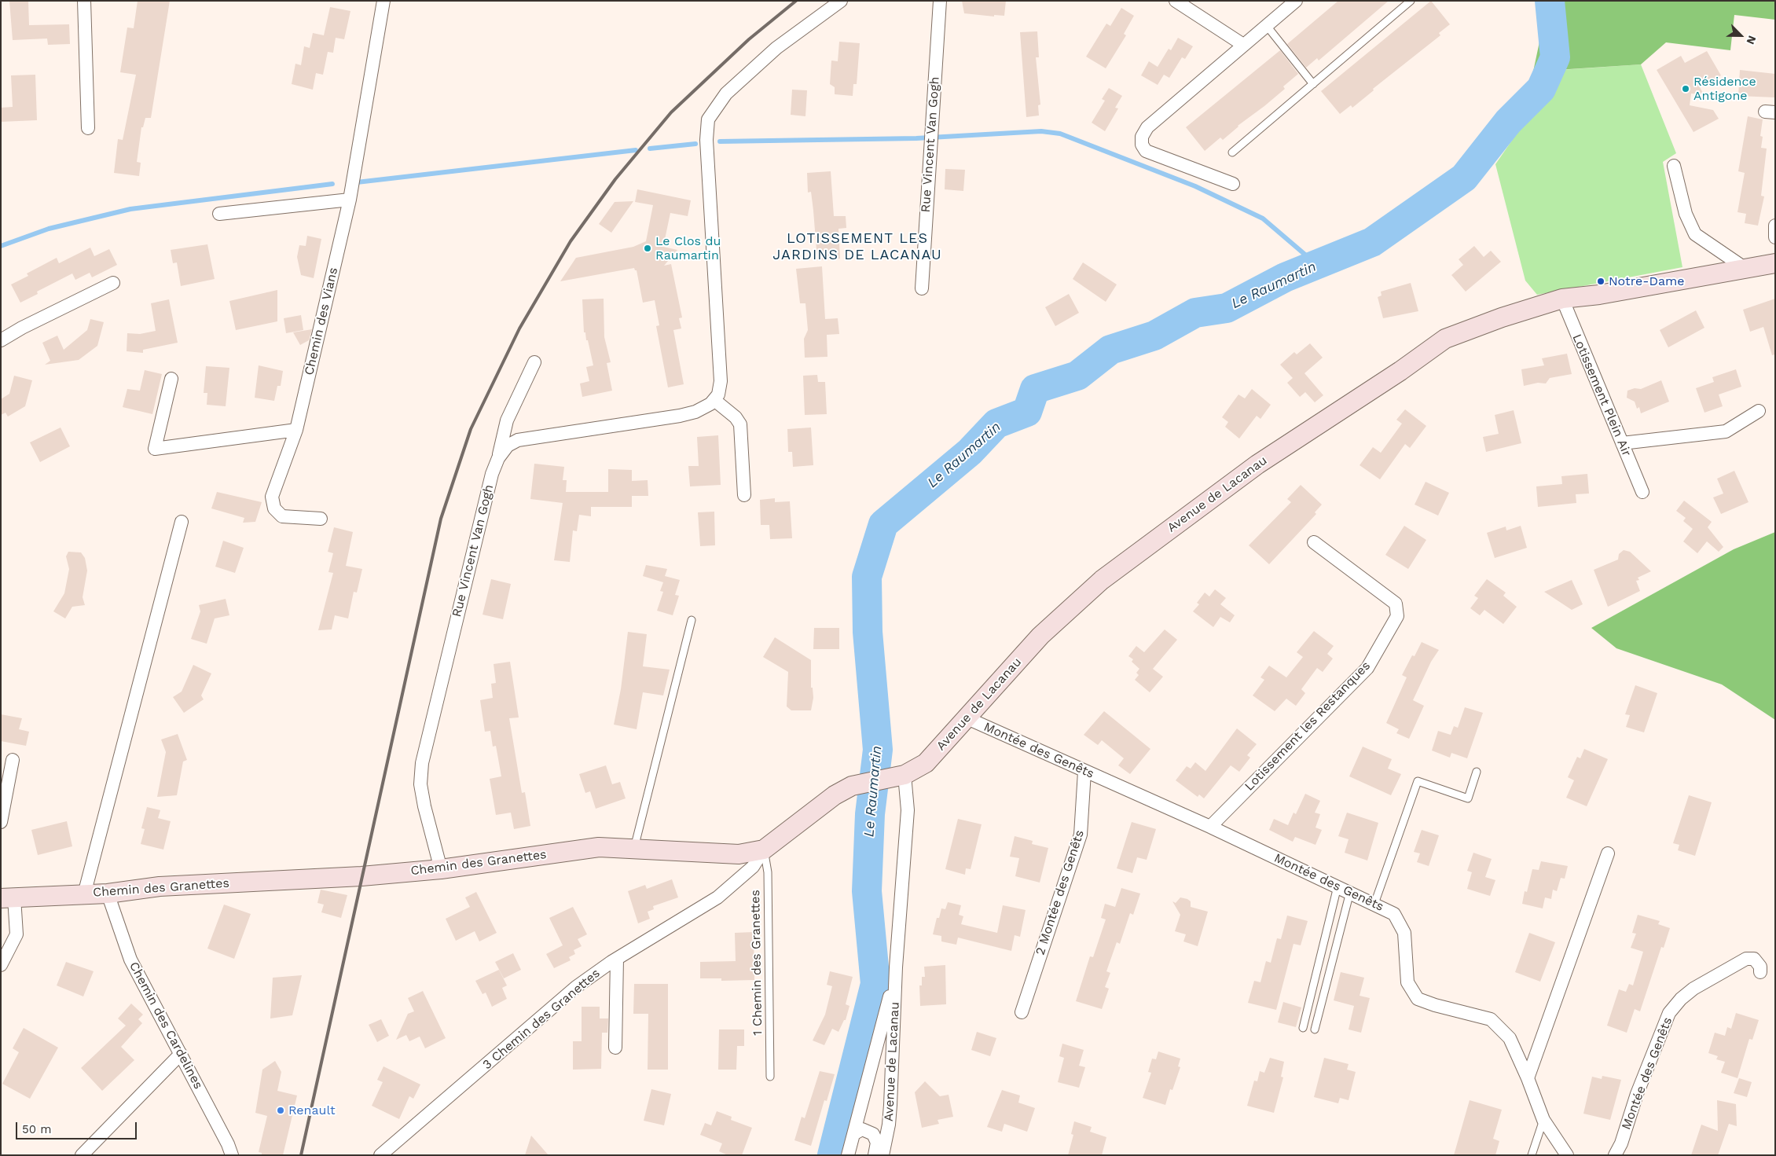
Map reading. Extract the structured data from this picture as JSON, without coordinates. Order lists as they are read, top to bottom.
{
  "streets": {
    "street": [
      "Rue Vincent Van Gogh",
      "Chemin des Vians",
      "Lotissement Plein Air",
      "Avenue de Lacanau",
      "Lotissement les Restanques",
      "Montée des Genêts",
      "Chemin des Granettes",
      "2 Montée des Genêts",
      "3 Chemin des Granettes",
      "Chemin des Cardelines"
    ],
    "lane": ["1 Chemin des Granettes"]
  },
  "crossings": [
    ["Rue Vincent Van Gogh", "Chemin des Granettes"],
    ["Lotissement Plein Air", "Avenue de Lacanau"],
    ["Avenue de Lacanau", "Montée des Genêts"],
    ["Avenue de Lacanau", "Chemin des Granettes"],
    ["Lotissement les Restanques", "Montée des Genêts"],
    ["Montée des Genêts", "2 Montée des Genêts"],
    ["Chemin des Granettes", "1 Chemin des Granettes"],
    ["Chemin des Granettes", "3 Chemin des Granettes"],
    ["Chemin des Granettes", "Chemin des Cardelines"],
    ["1 Chemin des Granettes", "3 Chemin des Granettes"]
  ],
  "districts": ["LOTISSEMENT LES JARDINS DE LACANAU"],
  "water": ["Le Raumartin"],
  "places": [
    "Résidence Antigone",
    "Le Clos du Raumartin",
    "Notre-Dame",
    "Renault"
  ],
  "scale_bar": "50 m",
  "north": "bottom right"
}
